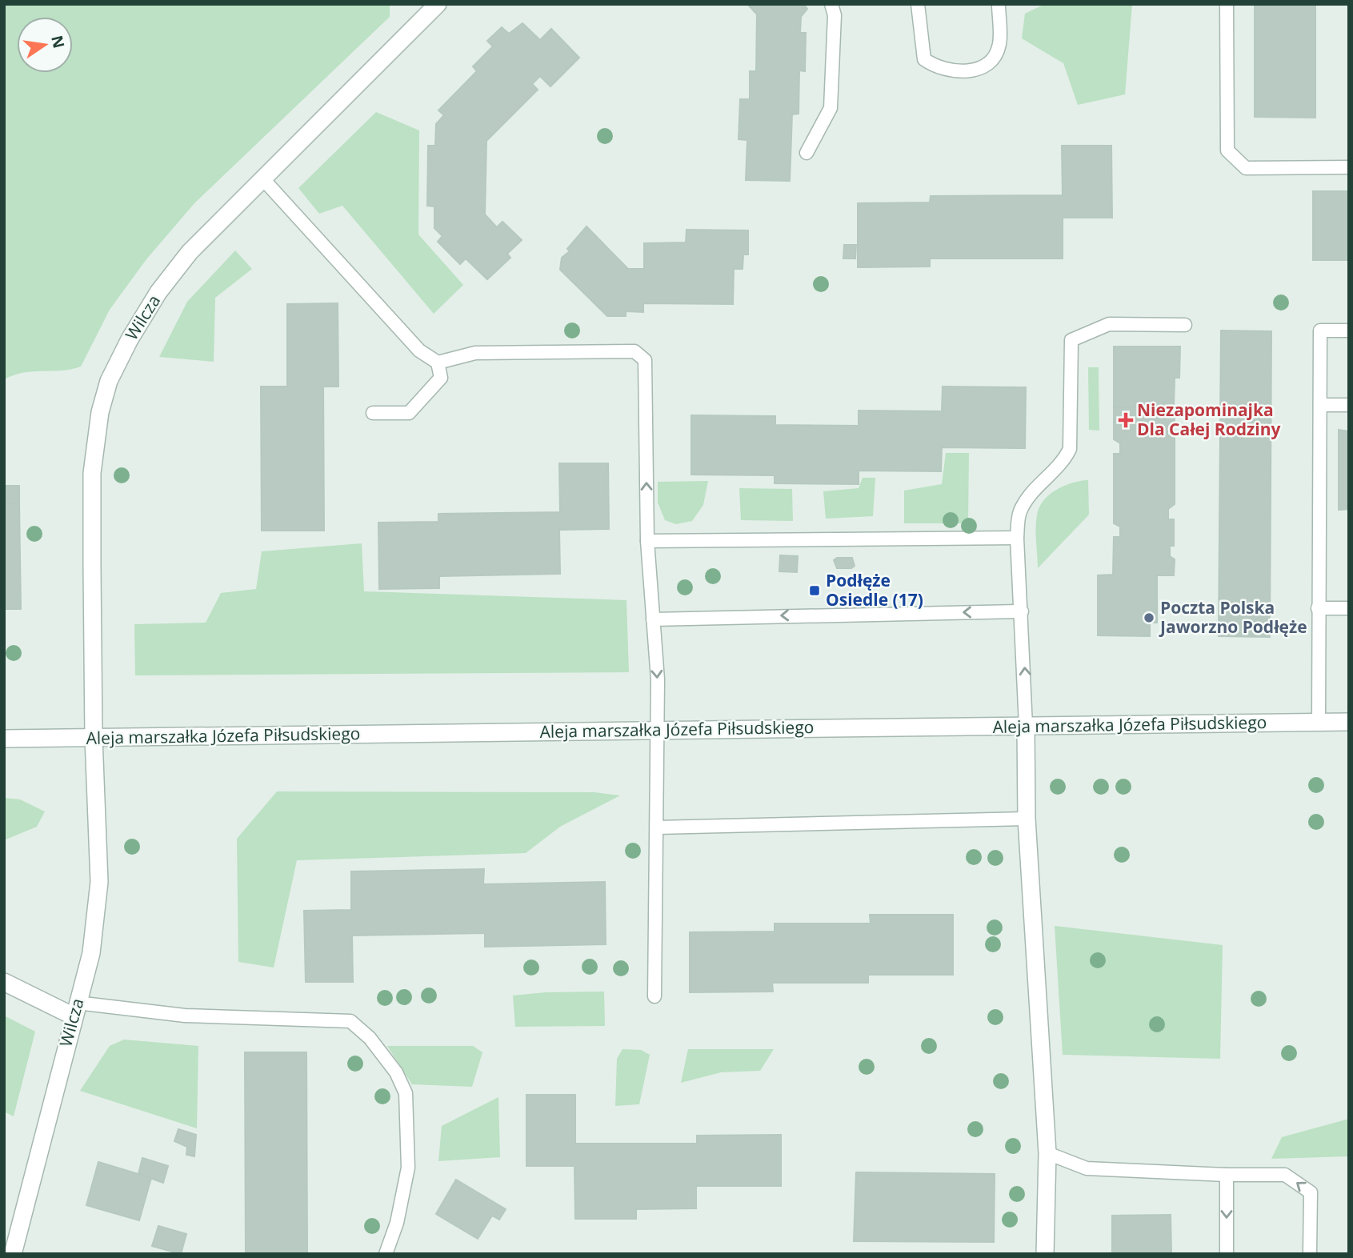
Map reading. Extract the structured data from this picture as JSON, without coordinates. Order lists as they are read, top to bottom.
{
  "streets": {
    "street": ["Wilcza", "Aleja marszałka Józefa Piłsudskiego"]
  },
  "crossings": [
    ["Wilcza", "Aleja marszałka Józefa Piłsudskiego"]
  ],
  "places": {
    "health": ["Niezapominajka Dla Całej Rodziny"],
    "transit": ["Podłęże Osiedle (17)"],
    "other": ["Poczta Polska Jaworzno Podłęże"]
  },
  "north": "right"
}
